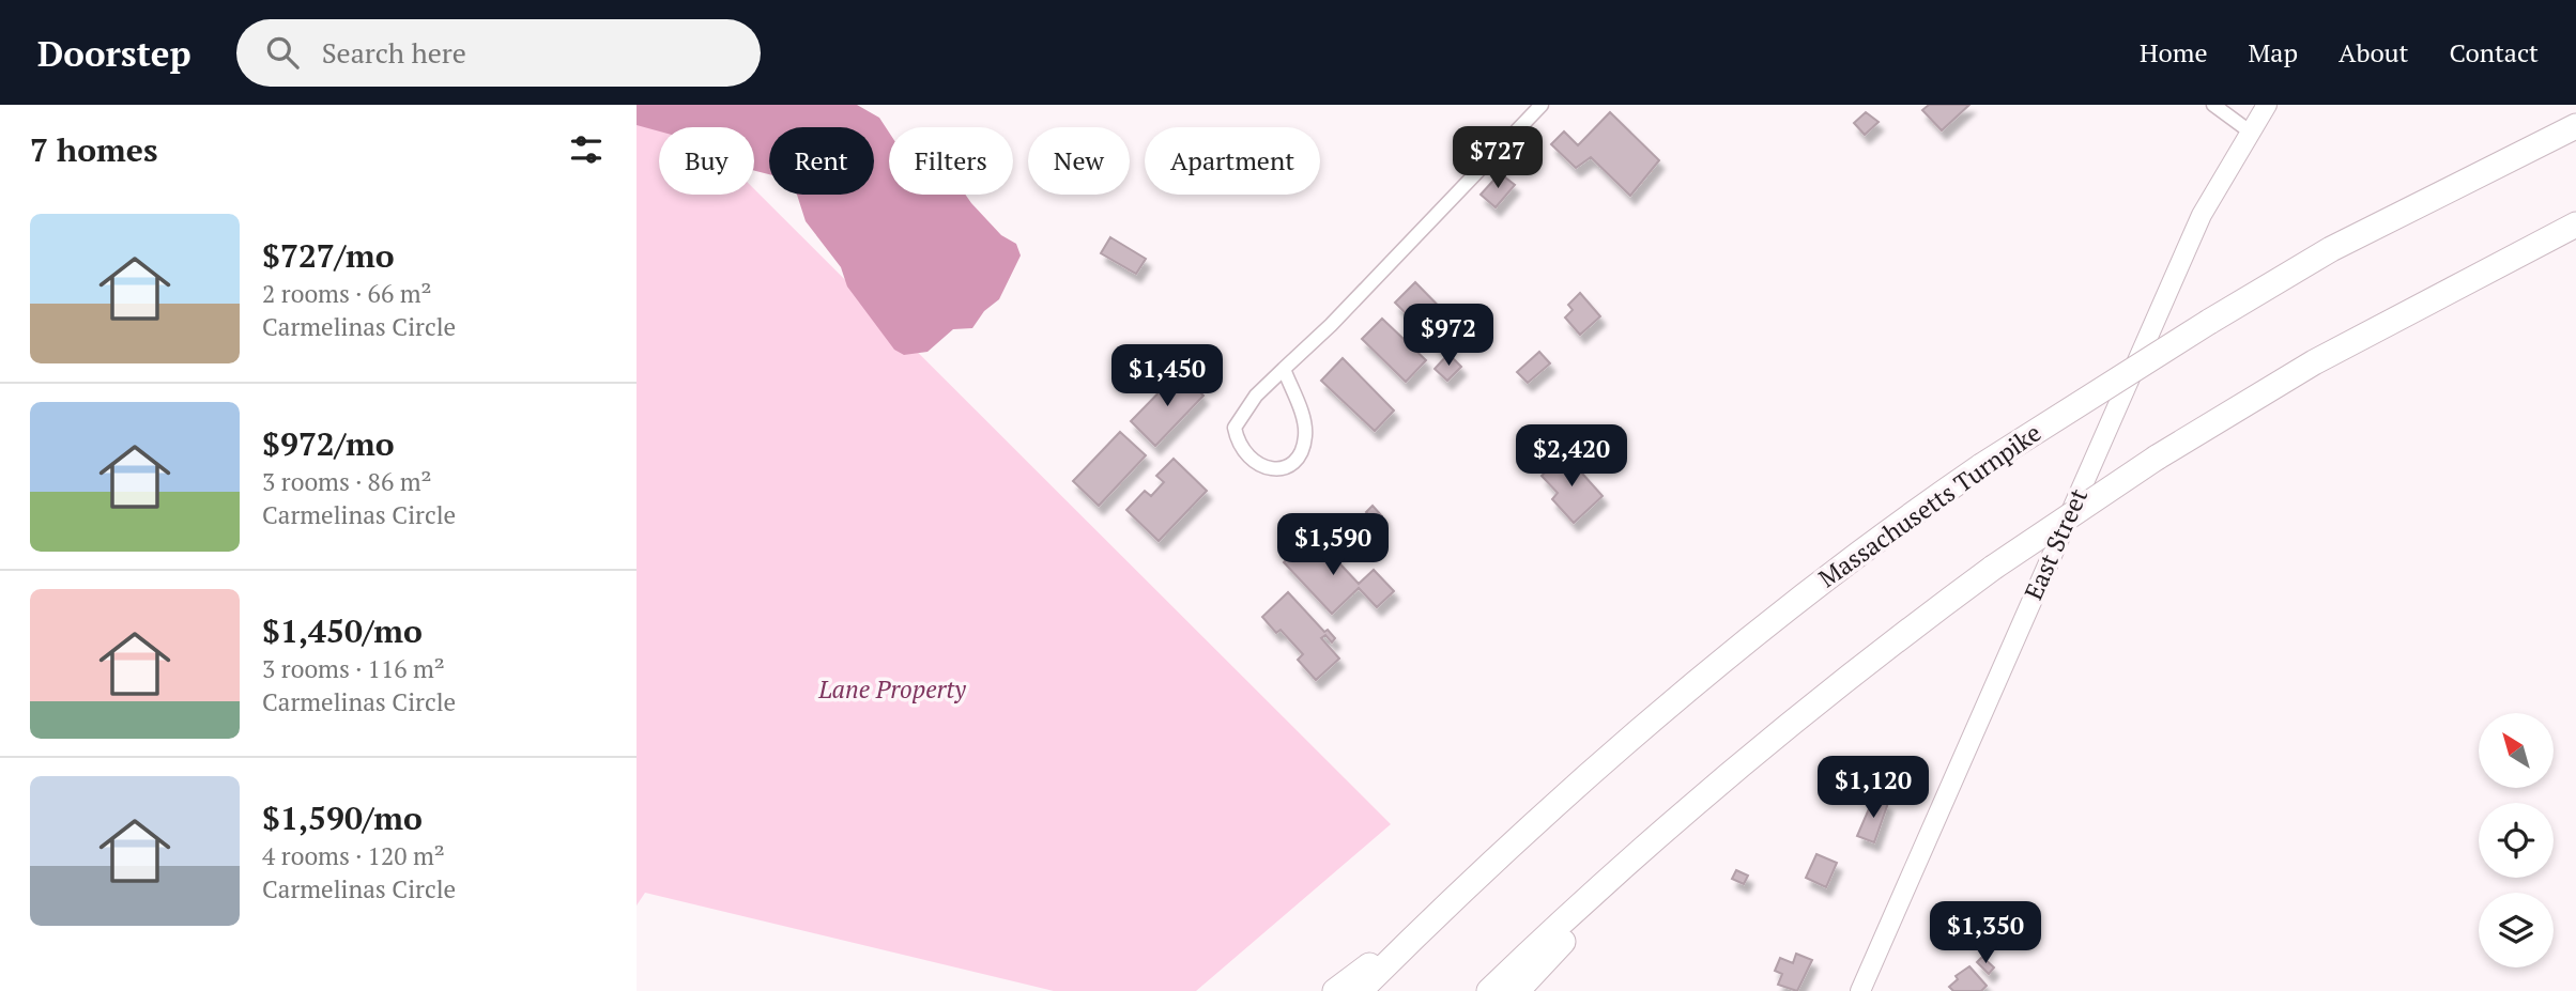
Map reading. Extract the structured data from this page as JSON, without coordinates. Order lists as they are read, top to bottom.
{
  "streets": {
    "highway": ["Massachusetts Turnpike"],
    "main road": ["East Street"]
  },
  "parks": ["Lane Property"],
  "north": "top left",
  "page": {
    "header": "Doorstep",
    "search": "Search here",
    "nav": [
      "Home",
      "Map",
      "About",
      "Contact"
    ],
    "heading": "7 homes",
    "price": [
      "$727",
      "$972",
      "$1,450",
      "$2,420",
      "$1,590",
      "$1,120",
      "$1,350"
    ],
    "chip": [
      "Buy",
      "Rent",
      "Filters",
      "New",
      "Apartment"
    ],
    "list": [
      {
        "name": "$727/mo",
        "note": "2 rooms · 66 m² · Carmelinas Circle"
      },
      {
        "name": "$972/mo",
        "note": "3 rooms · 86 m² · Carmelinas Circle"
      },
      {
        "name": "$1,450/mo",
        "note": "3 rooms · 116 m² · Carmelinas Circle"
      },
      {
        "name": "$1,590/mo",
        "note": "4 rooms · 120 m² · Carmelinas Circle"
      }
    ]
  }
}
